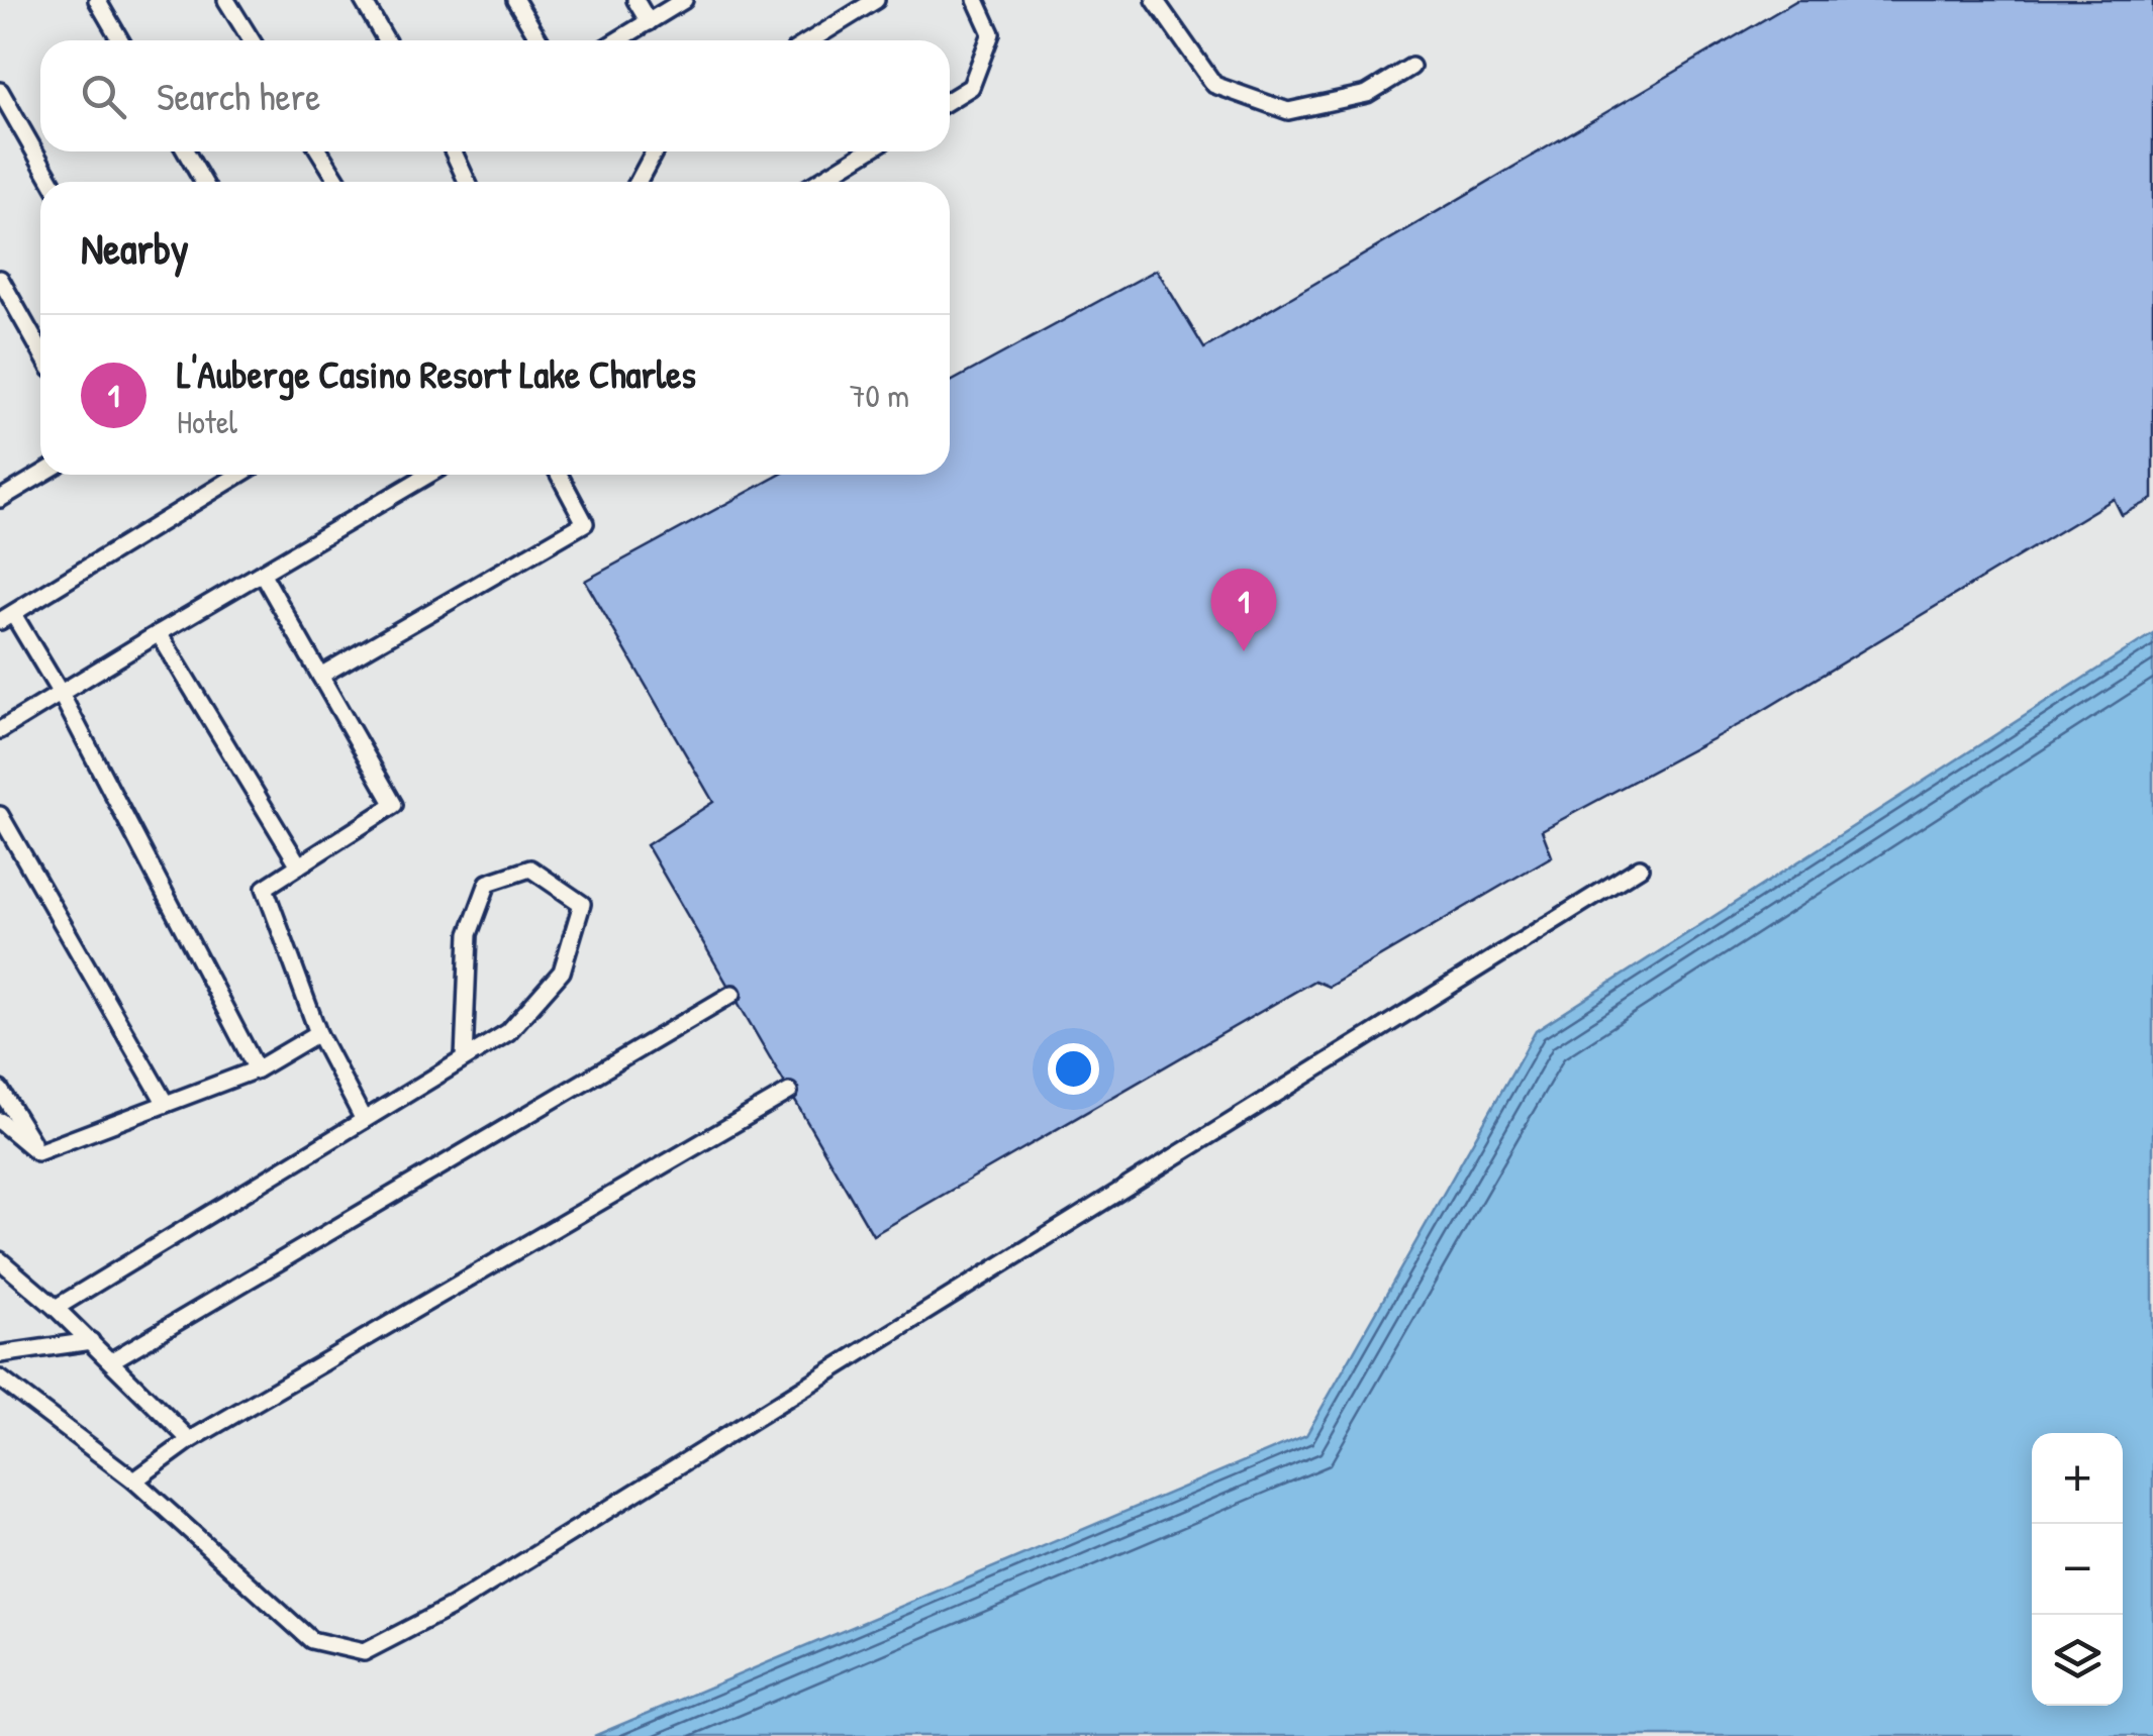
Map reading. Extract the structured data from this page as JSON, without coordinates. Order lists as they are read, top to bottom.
{
  "page": {
    "search": "Search here",
    "heading": "Nearby",
    "list": [
      {
        "mark": "1",
        "name": "L'Auberge Casino Resort Lake Charles",
        "note": "Hotel",
        "value": "70 m"
      }
    ],
    "pins": "1",
    "map_buttons": ["+", "−"]
  }
}
